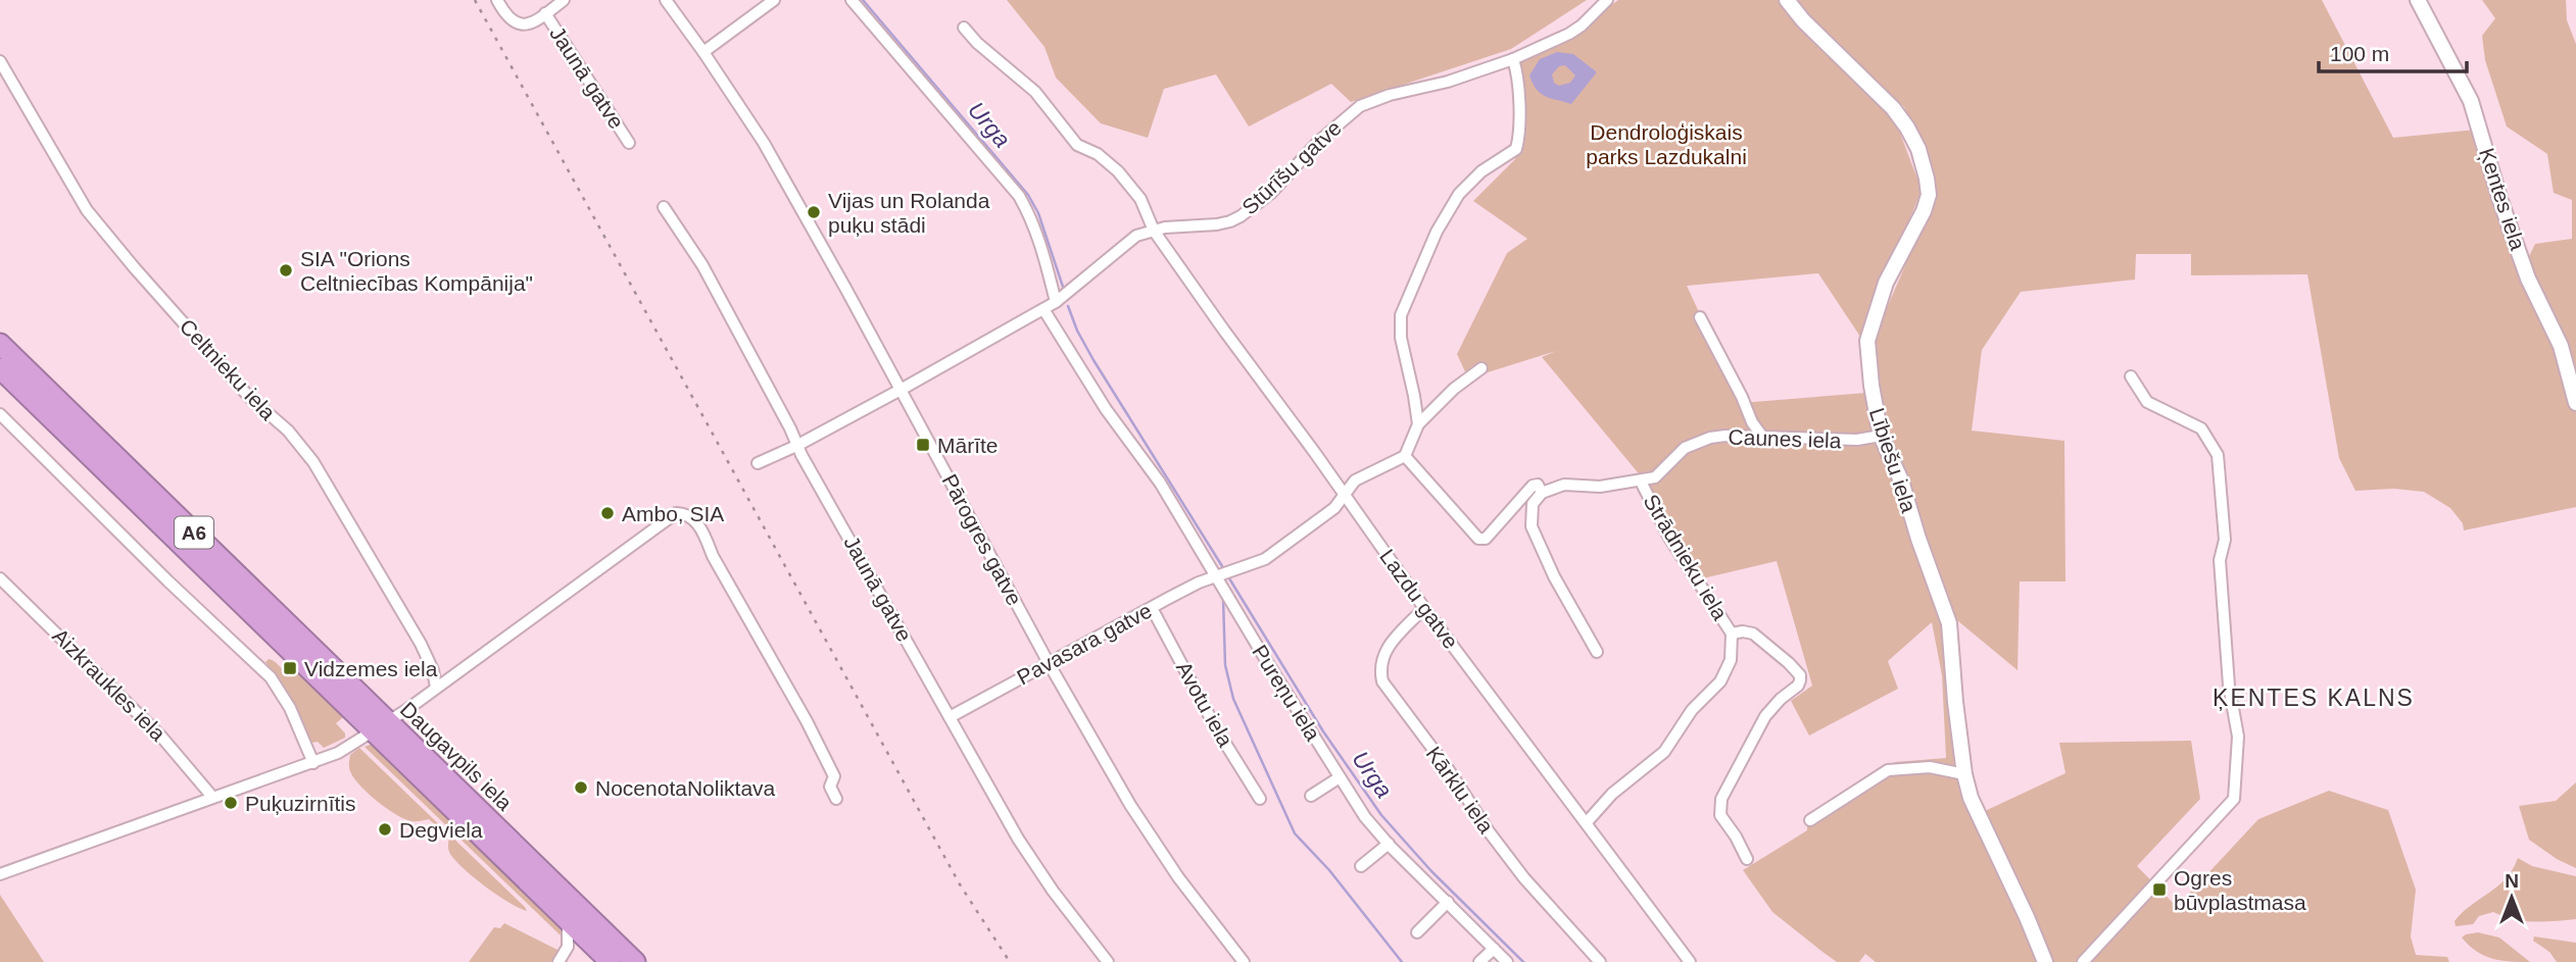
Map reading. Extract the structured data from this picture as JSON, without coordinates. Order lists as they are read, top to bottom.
{
  "streets": {
    "highway": ["A6", "Daugavpils iela"],
    "street": [
      "Jaunā gatve",
      "Stūrīšu gatve",
      "Ķentes iela",
      "Celtnieku iela",
      "Caunes iela",
      "Lībiešu iela",
      "Pārogres gatve",
      "Strādnieku iela",
      "Lazdu gatve",
      "Pavasara gatve",
      "Aizkraukles iela",
      "Pureņu iela",
      "Avotu iela",
      "Kārklu iela"
    ]
  },
  "crossings": [
    ["Jaunā gatve", "Stūrīšu gatve"],
    ["Jaunā gatve", "Pavasara gatve"],
    ["Stūrīšu gatve", "Pārogres gatve"],
    ["Stūrīšu gatve", "Lazdu gatve"],
    ["Stūrīšu gatve", "Pureņu iela"],
    ["Caunes iela", "Lībiešu iela"],
    ["Caunes iela", "Strādnieku iela"],
    ["Pārogres gatve", "Pavasara gatve"],
    ["Lazdu gatve", "Pavasara gatve"],
    ["Lazdu gatve", "Kārklu iela"],
    ["Pavasara gatve", "Pureņu iela"],
    ["Pavasara gatve", "Avotu iela"]
  ],
  "districts": ["ĶENTES KALNS"],
  "water": ["Urga"],
  "parks": ["Dendroloģiskais parks Lazdukalni"],
  "places": {
    "other": [
      "Vijas un Rolanda puķu stādi",
      "SIA \"Orions Celtniecības Kompānija\"",
      "Ambo, SIA",
      "NocenotaNoliktava",
      "Puķuzirnītis",
      "Degviela"
    ],
    "transit": ["Mārīte", "Vidzemes iela", "Ogres būvplastmasa"]
  },
  "scale_bar": "100 m",
  "north": "top"
}
